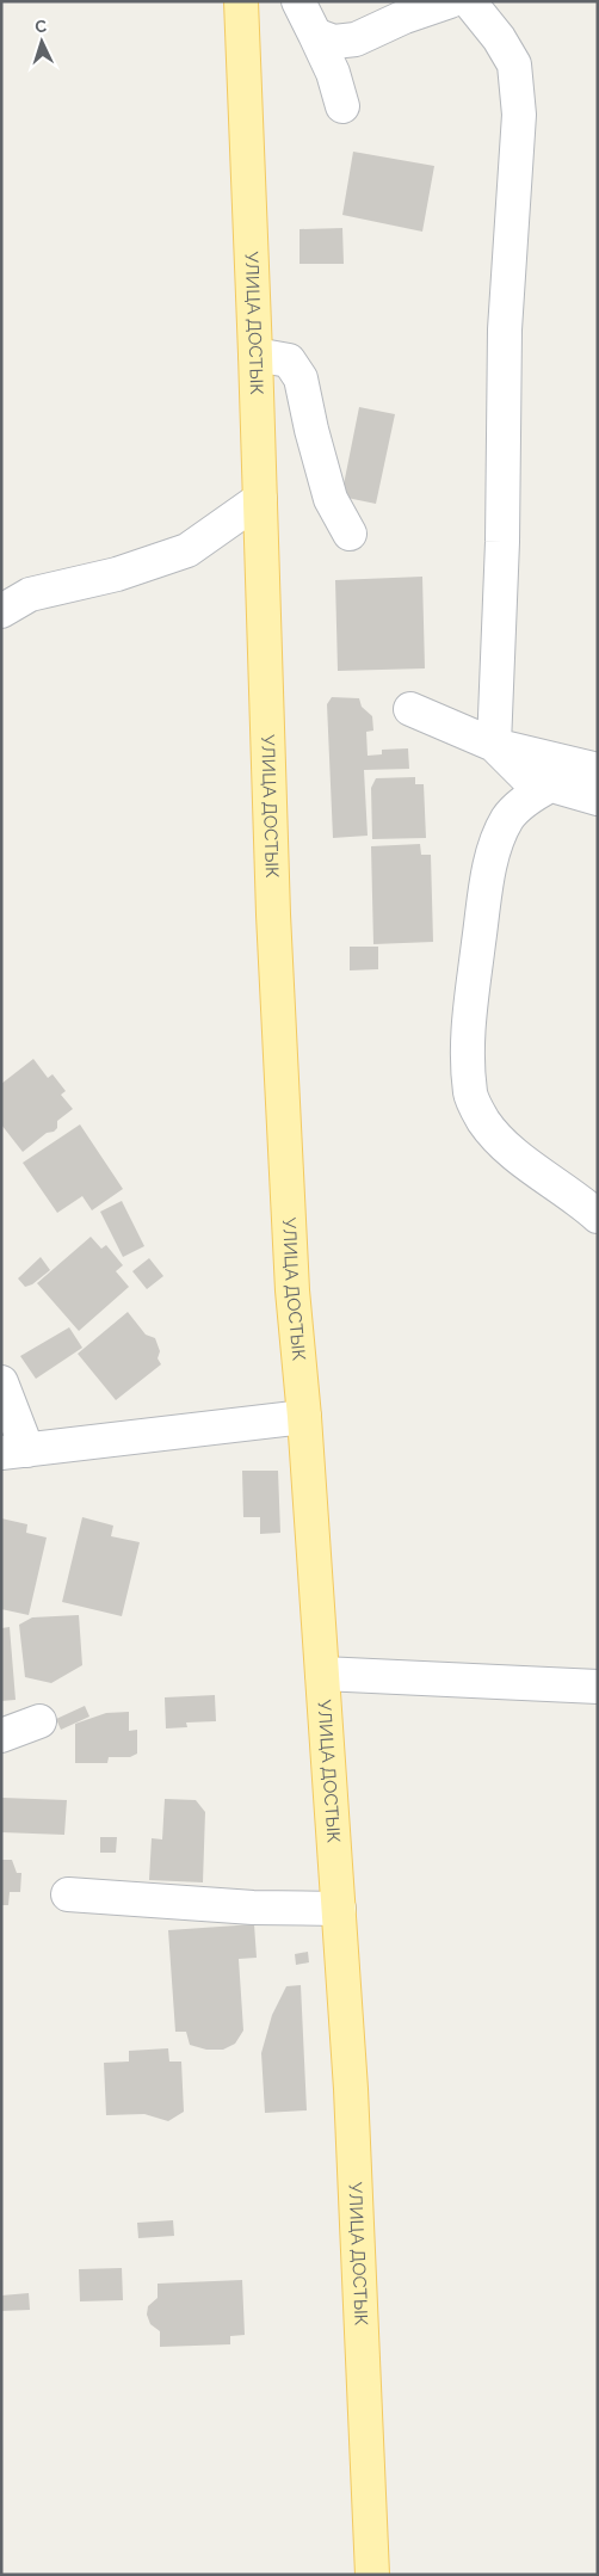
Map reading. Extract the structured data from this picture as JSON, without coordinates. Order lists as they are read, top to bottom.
{
  "streets": {
    "main road": ["УЛИЦА ДОСТЫК"]
  },
  "north": "top"
}
